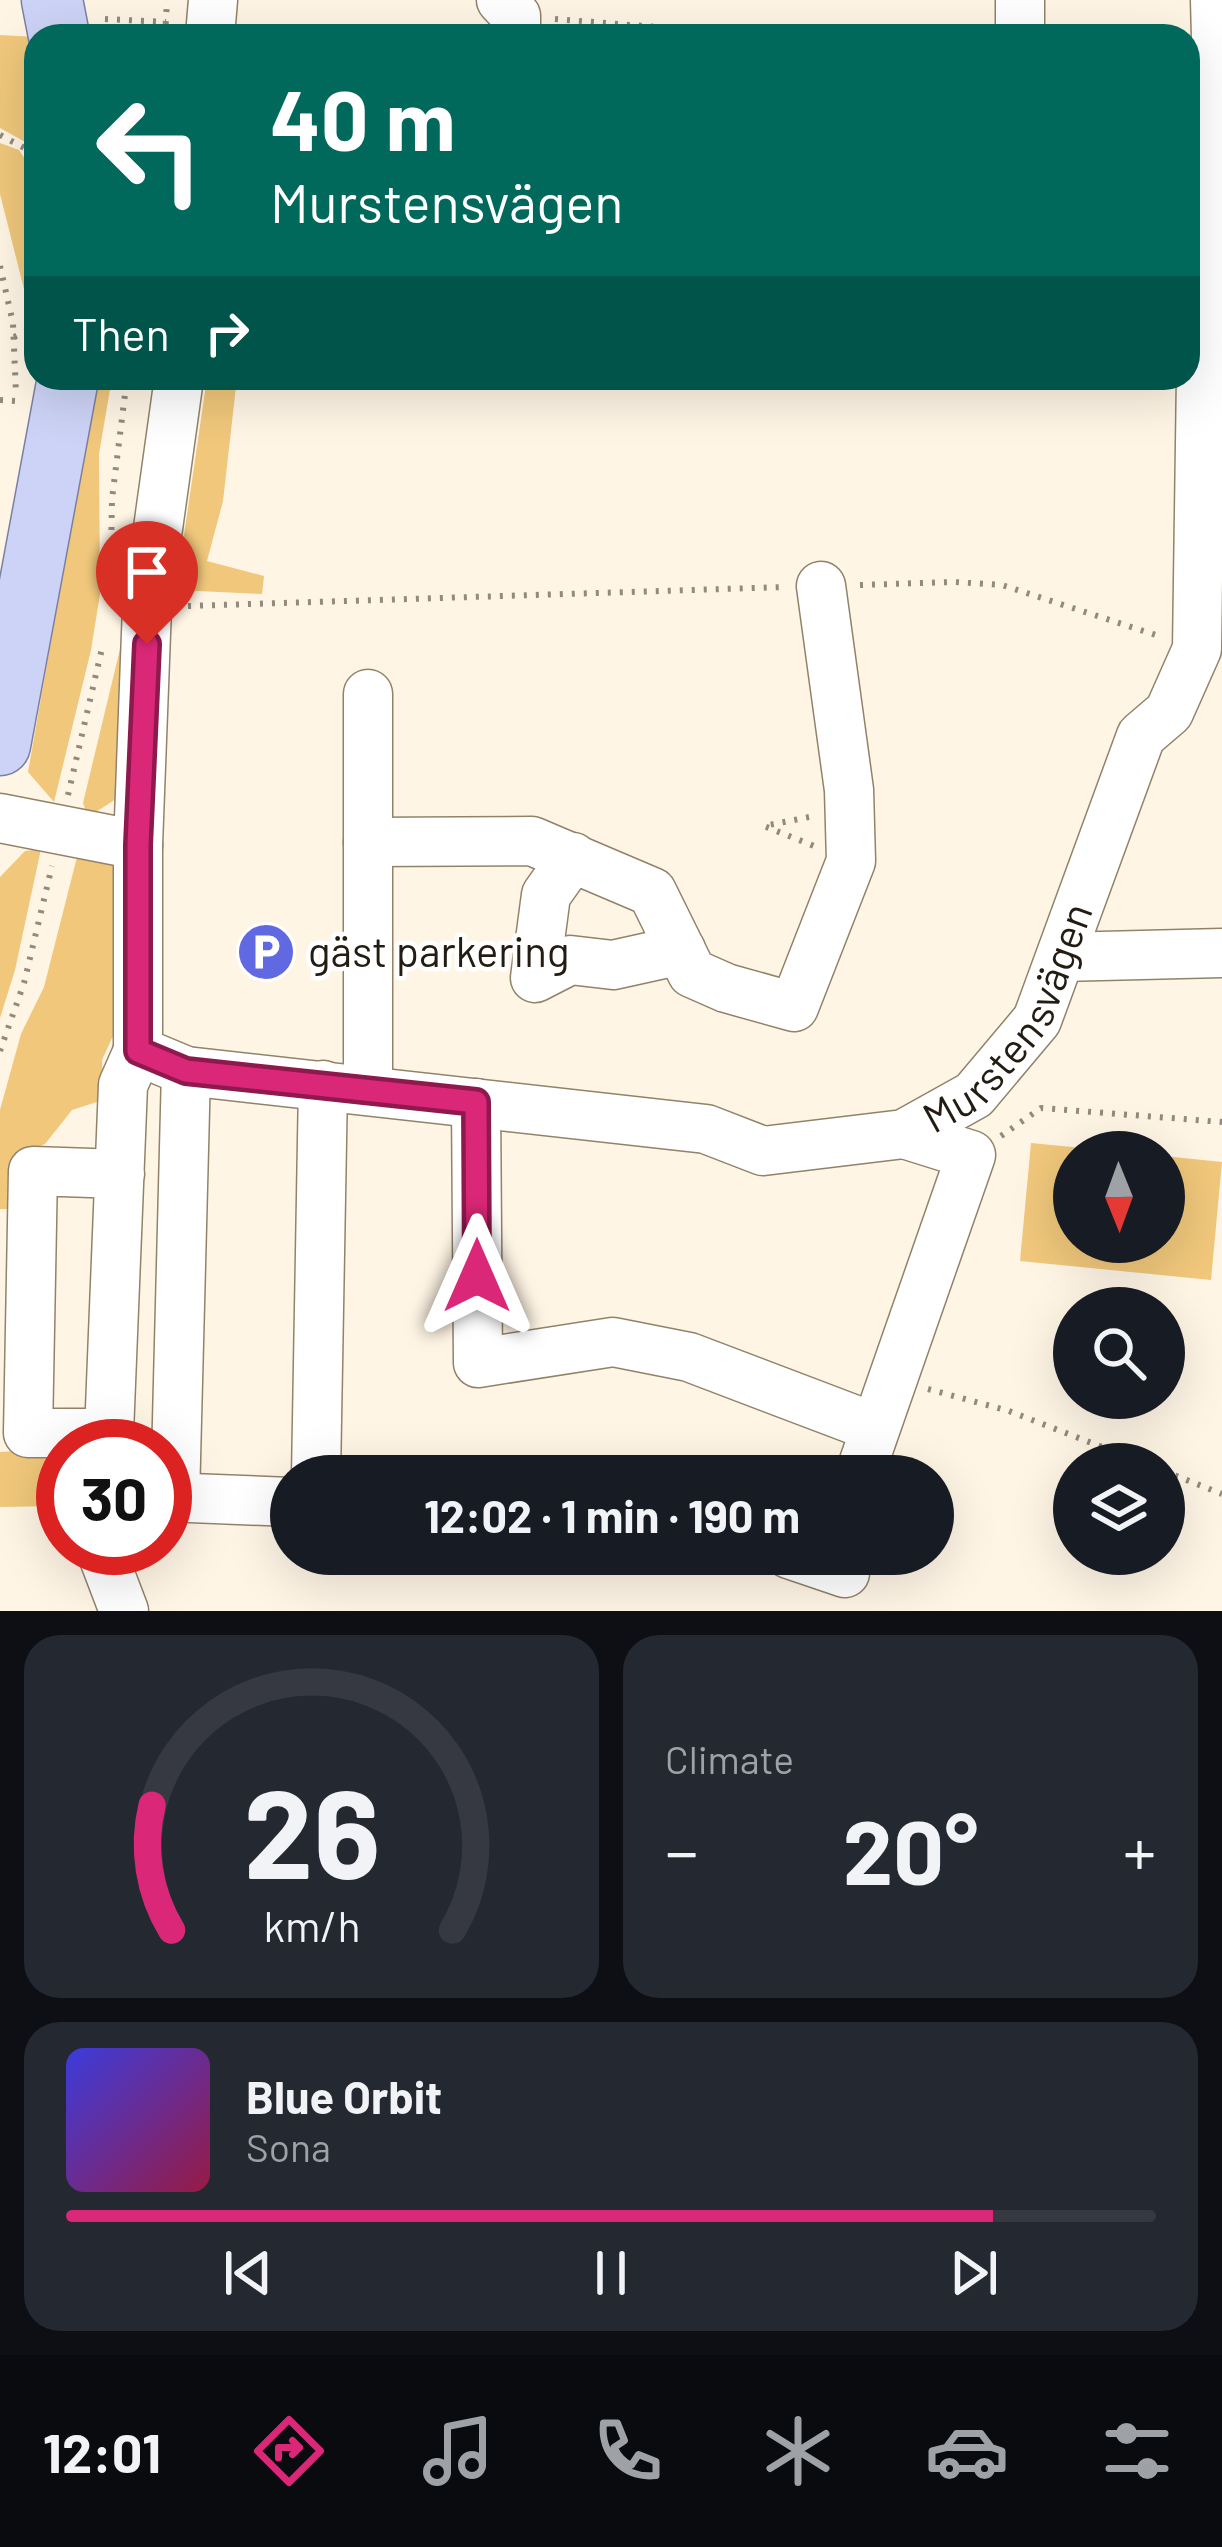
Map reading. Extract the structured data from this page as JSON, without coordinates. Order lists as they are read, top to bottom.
{
  "streets": {
    "street": ["Murstensvägen"]
  },
  "places": {
    "parking": ["gäst parkering"]
  },
  "north": "bottom",
  "page": {
    "turn": ["40 m", "Murstensvägen"],
    "then": "Then",
    "limit": "30",
    "trip": "12:02 · 1 min · 190 m",
    "tile": "Climate",
    "heat": ["−", "20°", "+"],
    "song": ["Blue Orbit", "Sona"],
    "tabs": "12:01",
    "gauge": ["26", "km/h"]
  }
}
